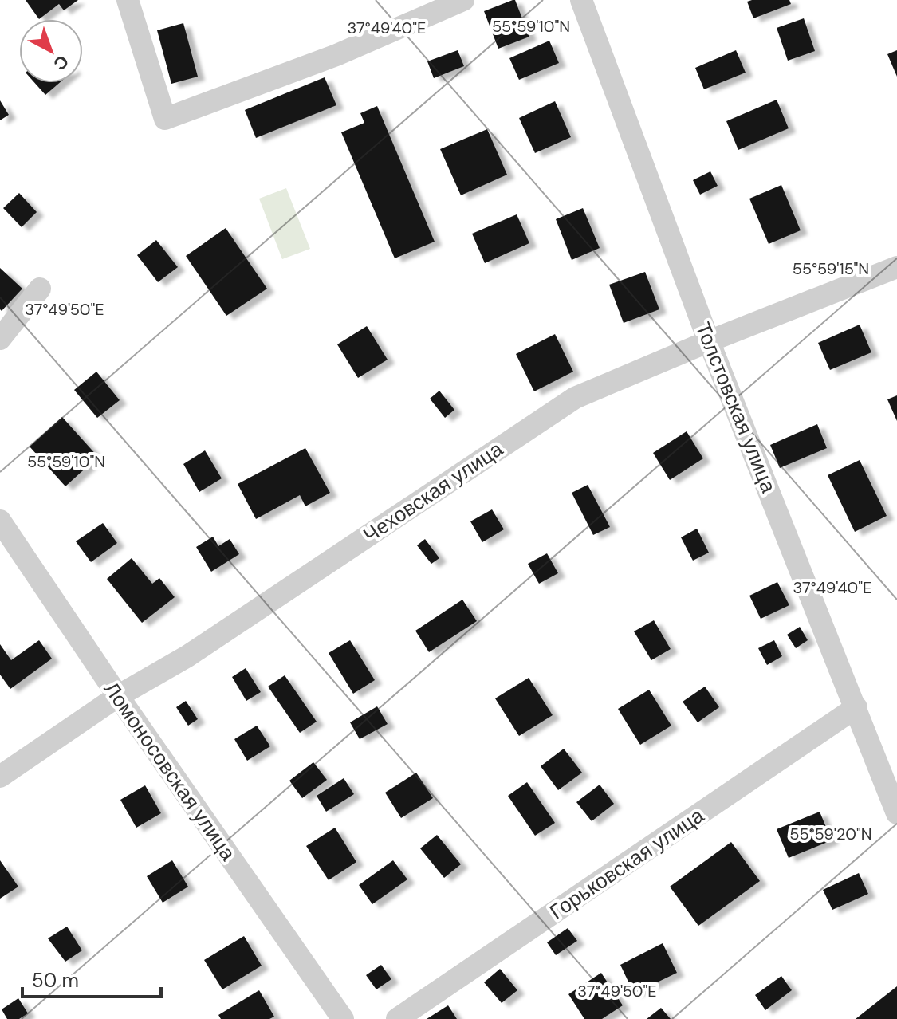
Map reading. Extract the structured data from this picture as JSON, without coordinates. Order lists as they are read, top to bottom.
{
  "streets": {
    "street": [
      "Толстовская улица",
      "Чеховская улица",
      "Ломоносовская улица",
      "Горьковская улица"
    ]
  },
  "crossings": [
    ["Толстовская улица", "Чеховская улица"],
    ["Толстовская улица", "Горьковская улица"],
    ["Чеховская улица", "Ломоносовская улица"]
  ],
  "scale_bar": "50 m",
  "north": "bottom right",
  "coordinates": [
    "55°59'10\"N",
    "37°49'40\"E",
    "55°59'15\"N",
    "37°49'50\"E",
    "55°59'20\"N"
  ]
}
